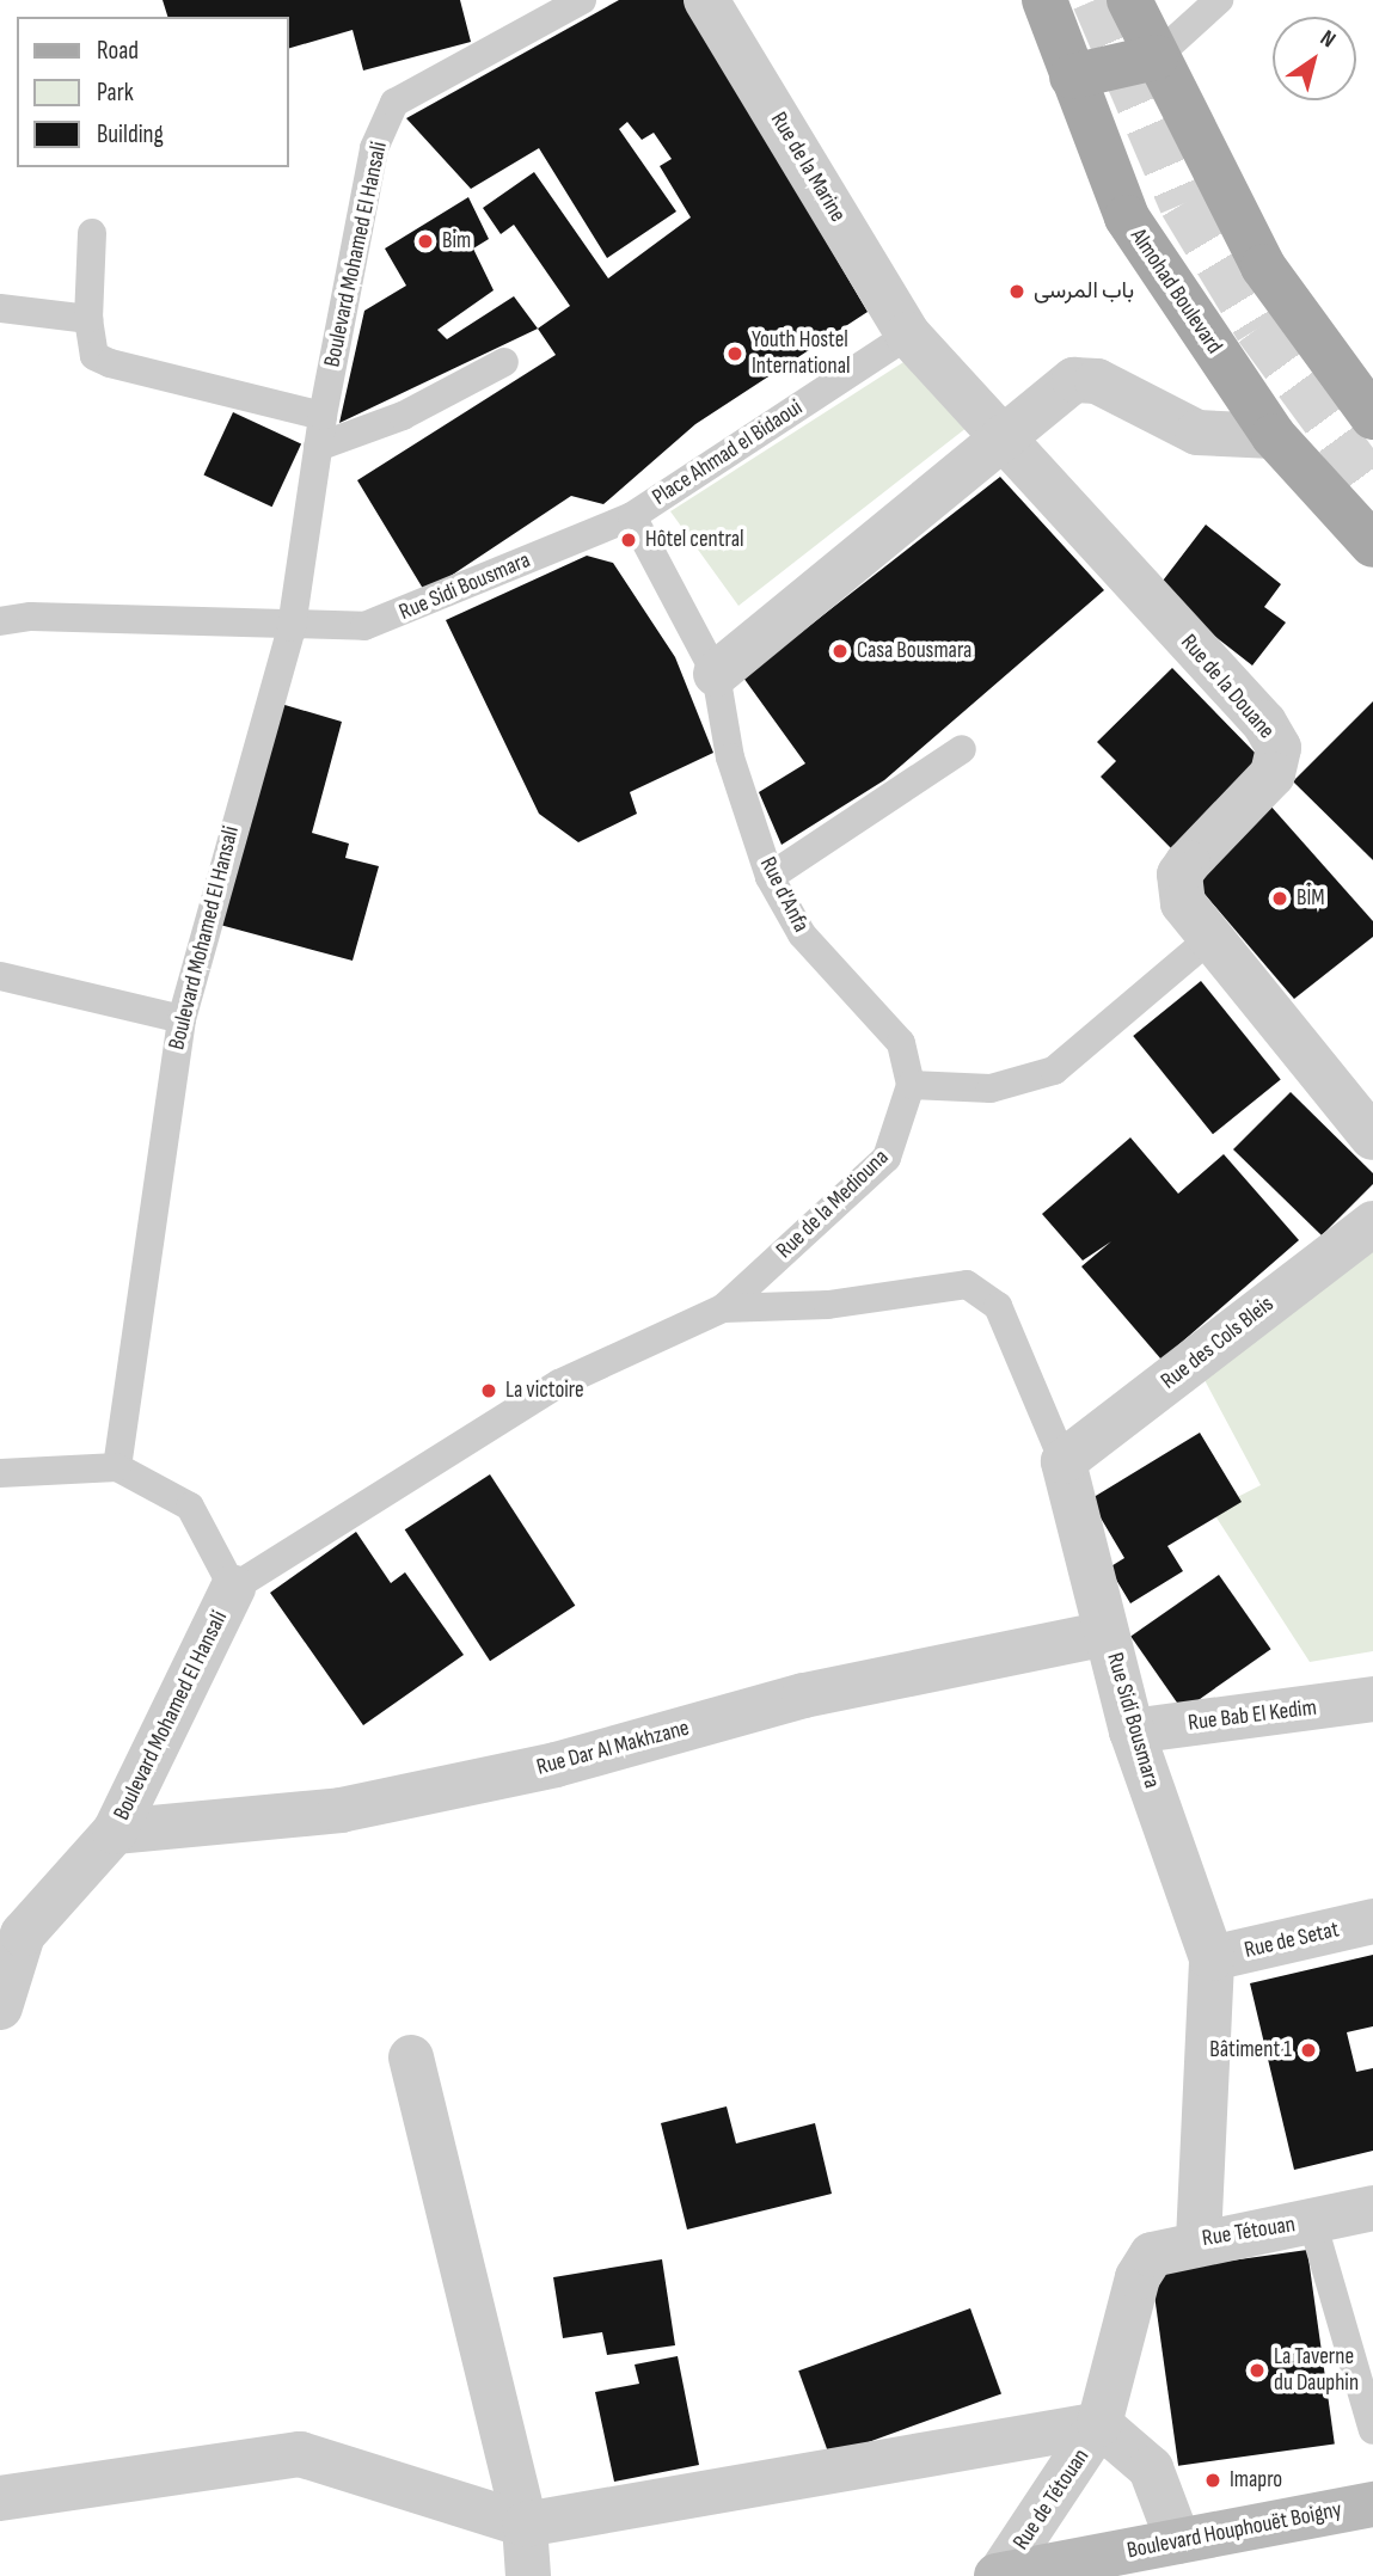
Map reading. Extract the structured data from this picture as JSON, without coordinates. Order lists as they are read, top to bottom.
{
  "streets": {
    "main road": ["Almohad Boulevard", "Boulevard Houphouët Boigny"],
    "street": [
      "Rue de la Marine",
      "Boulevard Mohamed El Hansali",
      "Rue Sidi Bousmara",
      "Rue de la Douane",
      "Rue des Cols Bleis",
      "Rue Bab El Kedim",
      "Rue Dar Al Makhzane",
      "Rue de Setat",
      "Rue Tétouan",
      "Rue de Tétouan"
    ],
    "lane": ["Place Ahmad el Bidaoui", "Rue d'Anfa", "Rue de la Mediouna"]
  },
  "crossings": [
    ["Rue de la Marine", "Place Ahmad el Bidaoui"],
    ["Rue de la Marine", "Rue de la Douane"],
    ["Boulevard Mohamed El Hansali", "Rue Sidi Bousmara"],
    ["Boulevard Mohamed El Hansali", "Rue de la Mediouna"],
    ["Boulevard Mohamed El Hansali", "Rue Dar Al Makhzane"],
    ["Place Ahmad el Bidaoui", "Rue Sidi Bousmara"],
    ["Place Ahmad el Bidaoui", "Rue de la Douane"],
    ["Place Ahmad el Bidaoui", "Rue d'Anfa"],
    ["Rue Sidi Bousmara", "Rue d'Anfa"],
    ["Rue Sidi Bousmara", "Rue de la Mediouna"],
    ["Rue Sidi Bousmara", "Rue des Cols Bleis"],
    ["Rue Sidi Bousmara", "Rue Bab El Kedim"],
    ["Rue Sidi Bousmara", "Rue Dar Al Makhzane"],
    ["Rue Sidi Bousmara", "Rue de Setat"],
    ["Rue Sidi Bousmara", "Rue Tétouan"],
    ["Rue d'Anfa", "Rue de la Mediouna"],
    ["Rue Tétouan", "Rue de Tétouan"],
    ["Rue de Tétouan", "Boulevard Houphouët Boigny"]
  ],
  "places": [
    "Bim",
    "باب المرسى",
    "Youth Hostel International",
    "Hôtel central",
    "Casa Bousmara",
    "BİM",
    "La victoire",
    "Bâtiment 1",
    "La Taverne du Dauphin",
    "Imapro"
  ],
  "legend": ["Road", "Park", "Building"],
  "north": "top right"
}
